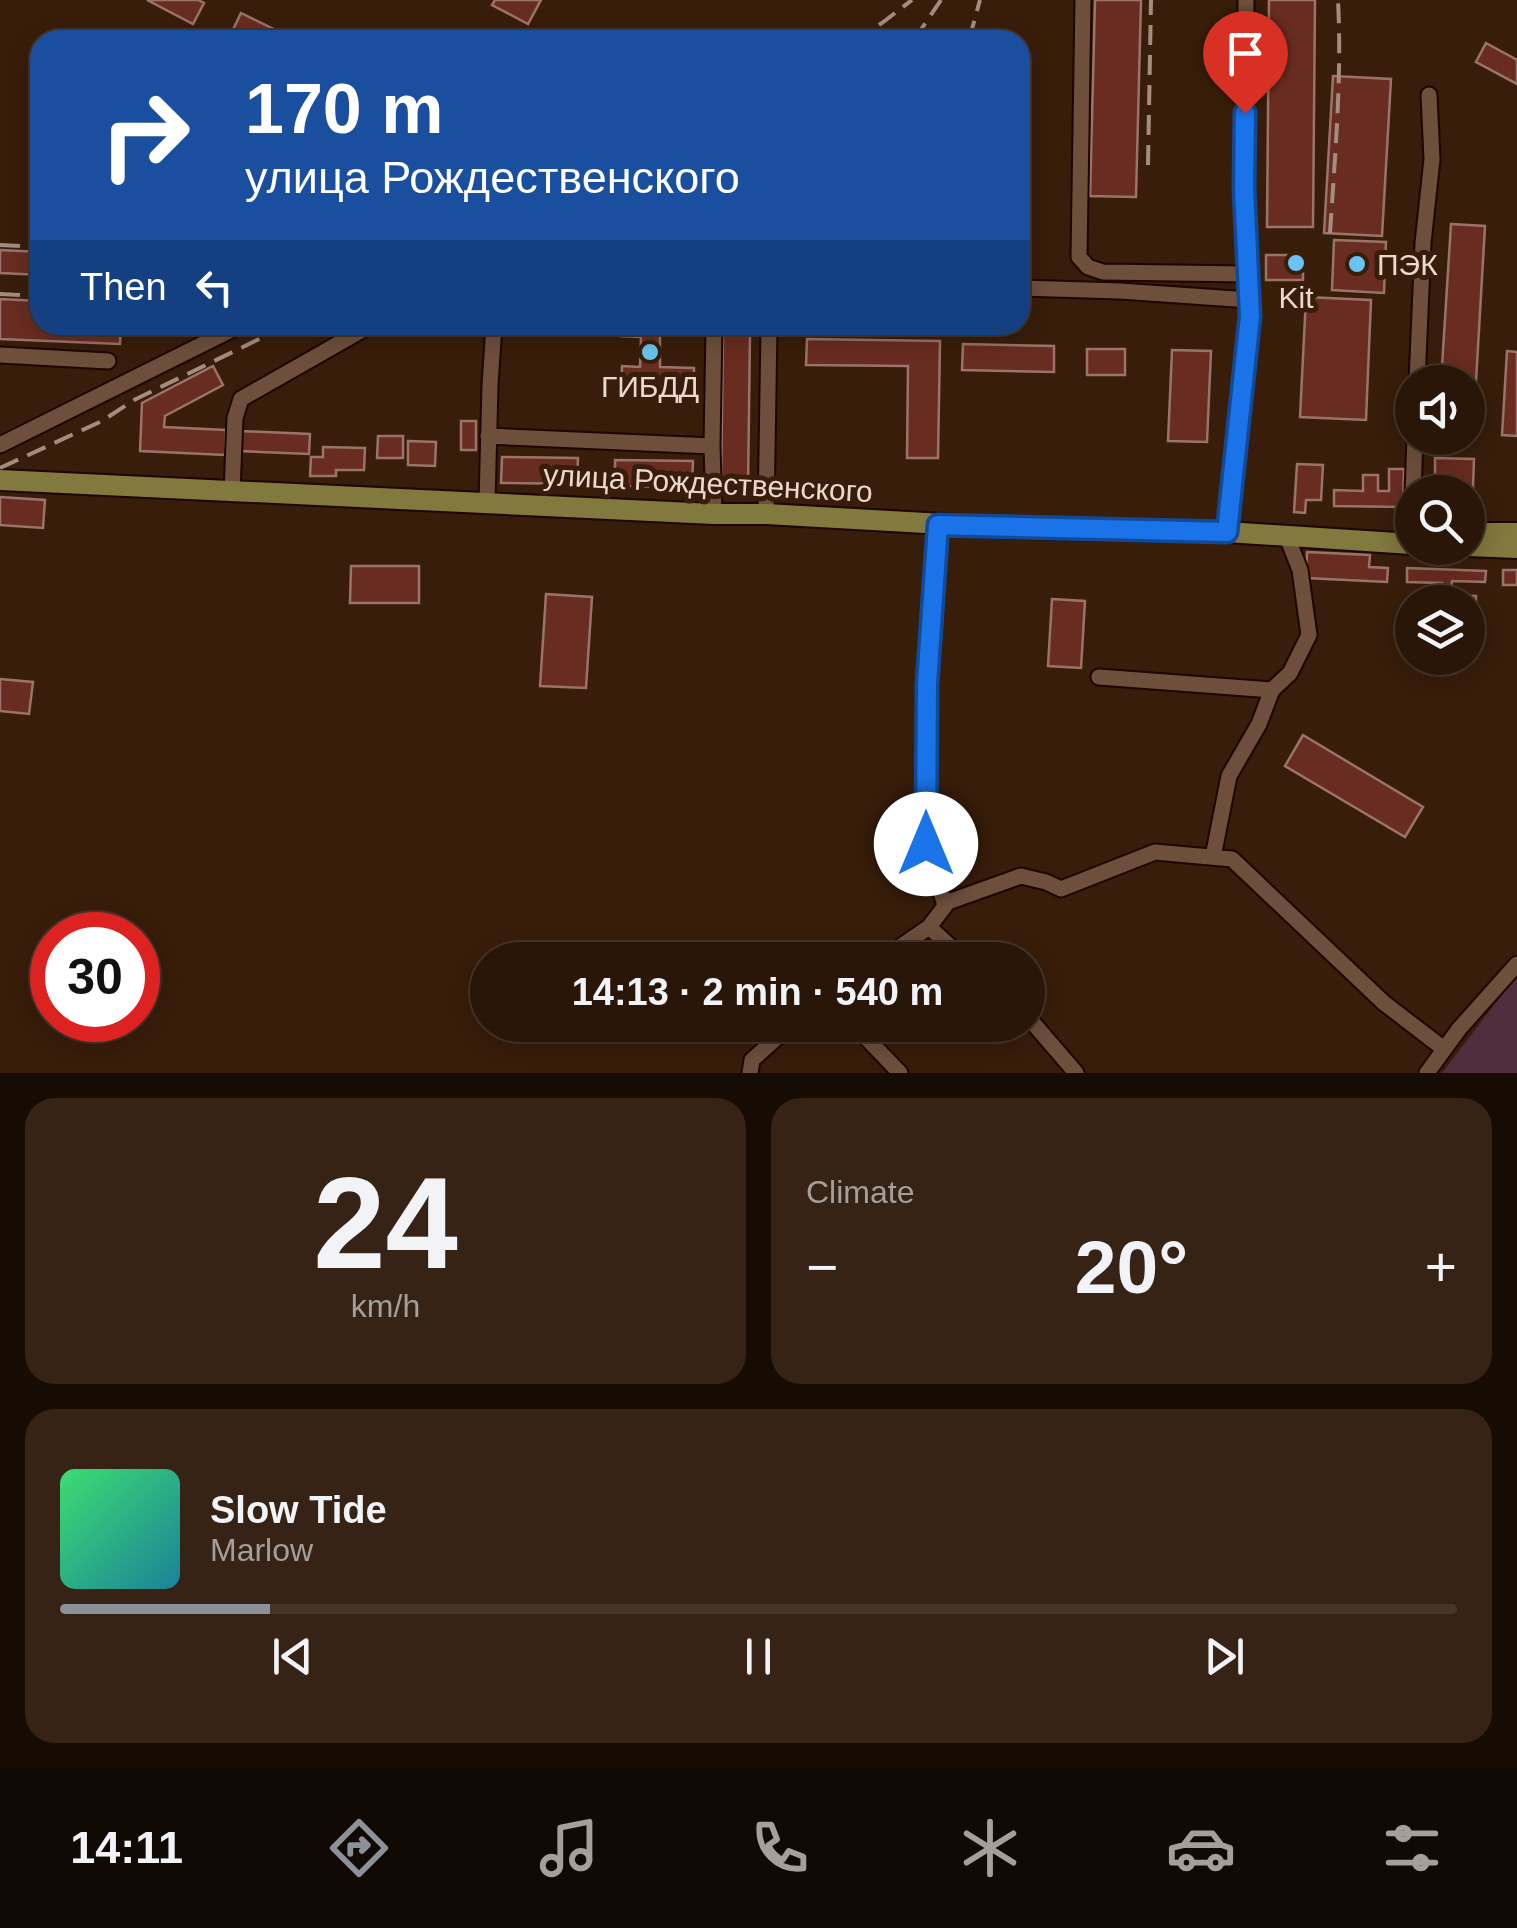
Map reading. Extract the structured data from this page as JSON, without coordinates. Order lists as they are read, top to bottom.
{
  "streets": {
    "main road": ["улица Рождественского"]
  },
  "places": ["Kit", "ПЭК", "ГИБДД"],
  "page": {
    "turn": ["170 m", "улица Рождественского"],
    "then": "Then",
    "limit": "30",
    "trip": "14:13 · 2 min · 540 m",
    "tile": [
      ["24", "km/h"],
      "Climate"
    ],
    "heat": ["−", "20°", "+"],
    "song": ["Slow Tide", "Marlow"],
    "tabs": "14:11"
  }
}
